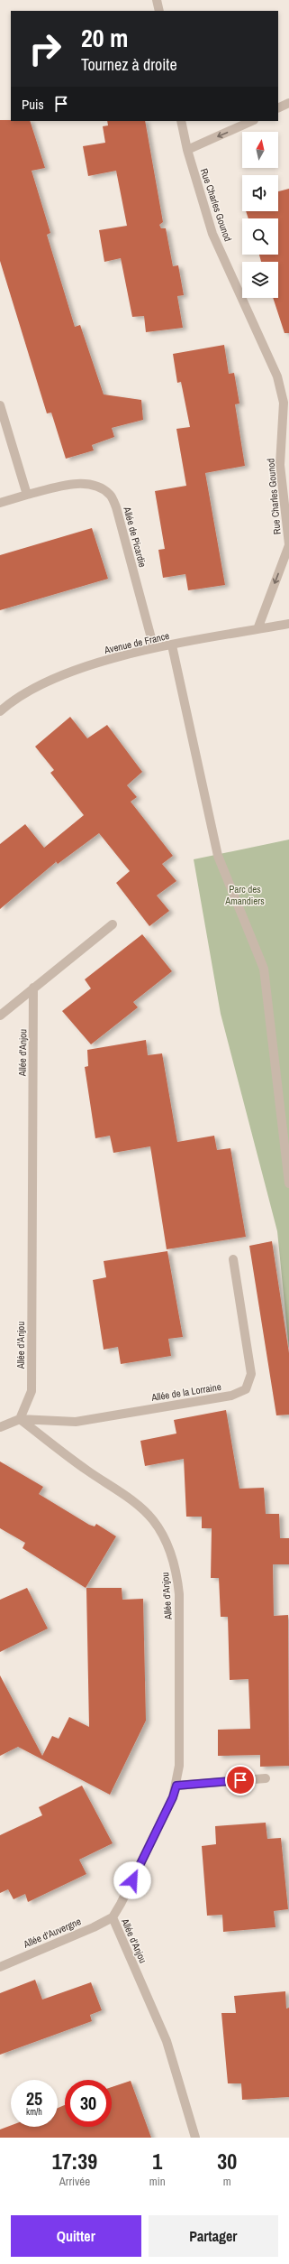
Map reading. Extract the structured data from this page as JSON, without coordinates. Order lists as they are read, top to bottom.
{
  "streets": {
    "street": [
      "Rue Charles Gounod",
      "Allée de Picardie",
      "Avenue de France",
      "Allée d'Anjou",
      "Allée de la Lorraine",
      "Allée d'Auvergne"
    ]
  },
  "crossings": [
    ["Rue Charles Gounod", "Avenue de France"],
    ["Allée de Picardie", "Avenue de France"],
    ["Allée d'Anjou", "Allée de la Lorraine"],
    ["Allée d'Anjou", "Allée d'Auvergne"]
  ],
  "parks": ["Parc des Amandiers"],
  "north": "top",
  "page": {
    "turn": ["20 m", "Tournez à droite"],
    "then": "Puis",
    "speed": "25 km/h",
    "limit": "30",
    "eta": [
      "17:39",
      "Arrivée",
      "1",
      "min",
      "30",
      "m"
    ],
    "buttons": ["Quitter", "Partager"]
  }
}
